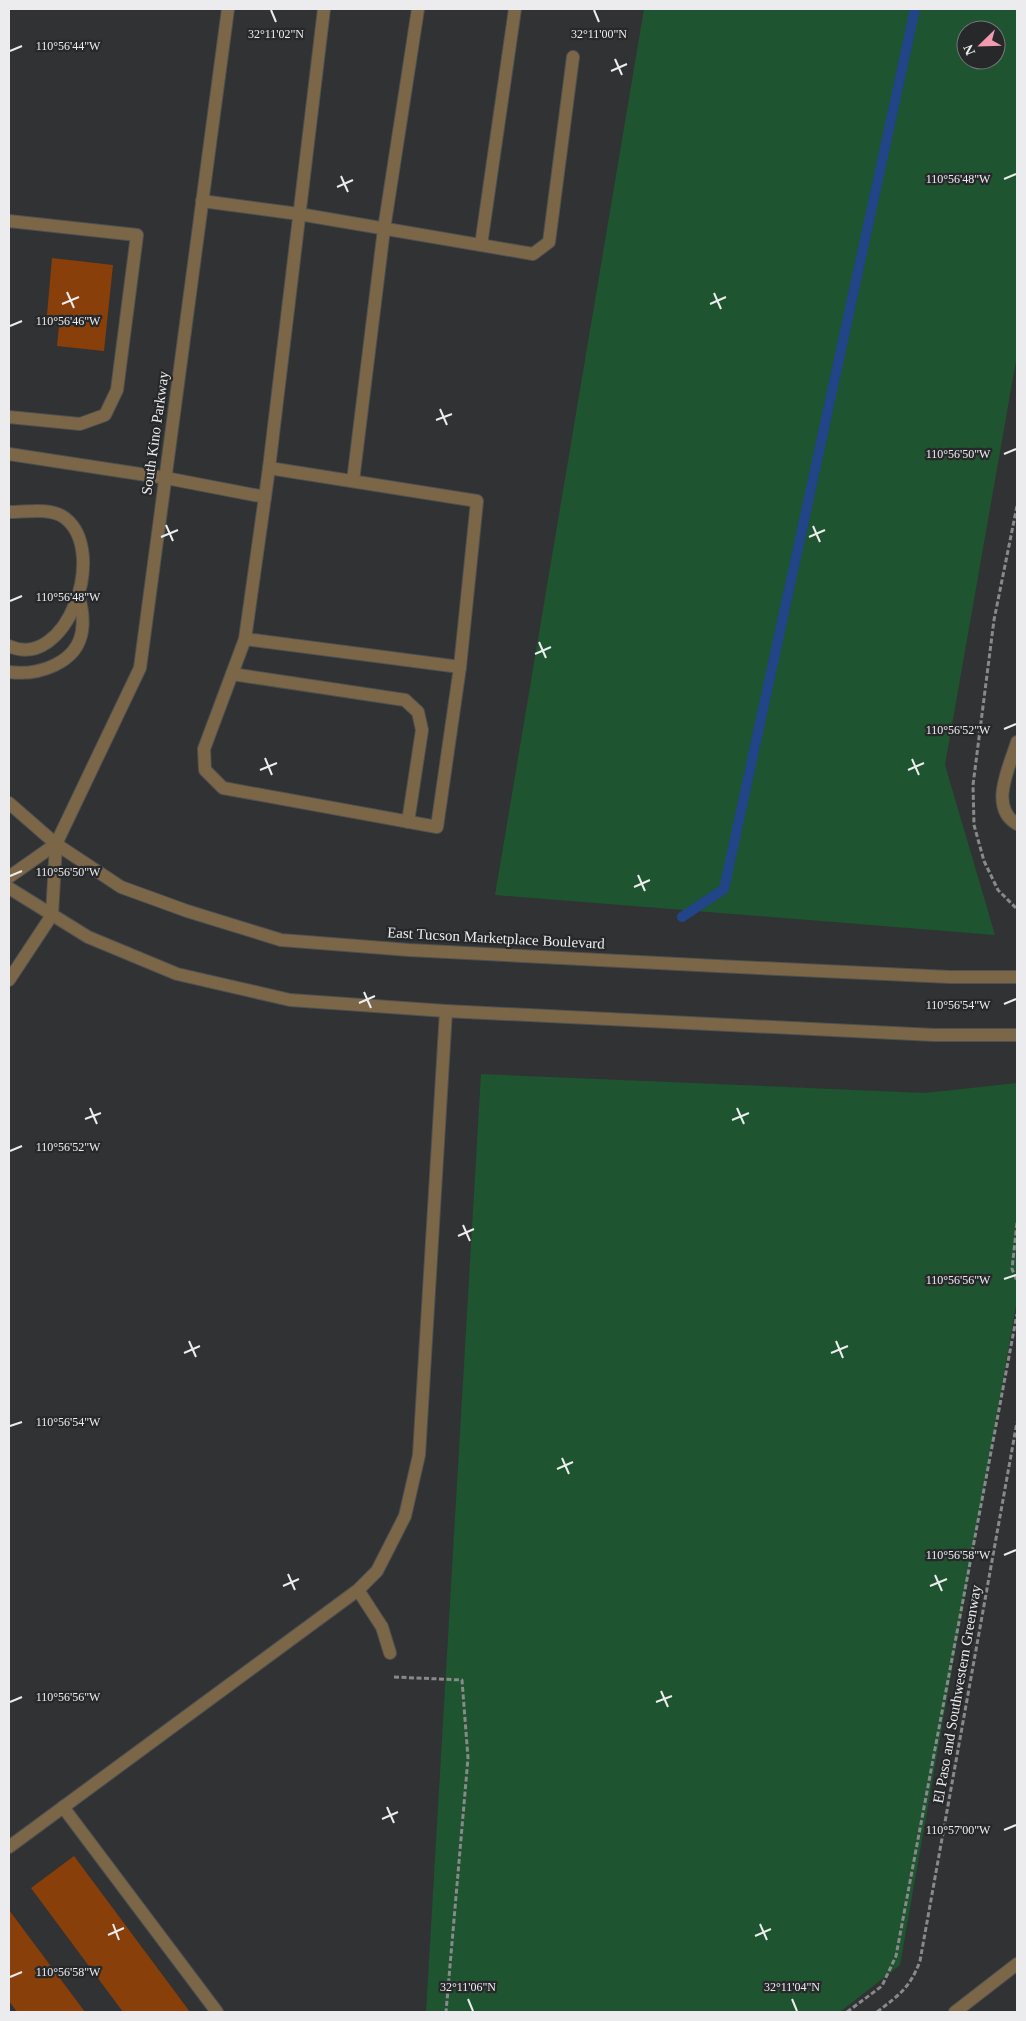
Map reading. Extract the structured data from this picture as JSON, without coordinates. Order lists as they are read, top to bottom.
{
  "streets": {
    "street": ["South Kino Parkway", "East Tucson Marketplace Boulevard"],
    "path": ["El Paso and Southwestern Greenway"]
  },
  "crossings": [
    ["South Kino Parkway", "East Tucson Marketplace Boulevard"]
  ],
  "north": "bottom left",
  "coordinates": [
    "32°11'02\"N",
    "32°11'00\"N",
    "110°56'44\"W",
    "110°56'48\"W",
    "110°56'46\"W",
    "110°56'50\"W",
    "110°56'52\"W",
    "110°56'54\"W",
    "110°56'56\"W",
    "110°56'58\"W",
    "110°57'00\"W",
    "32°11'06\"N",
    "32°11'04\"N"
  ]
}
